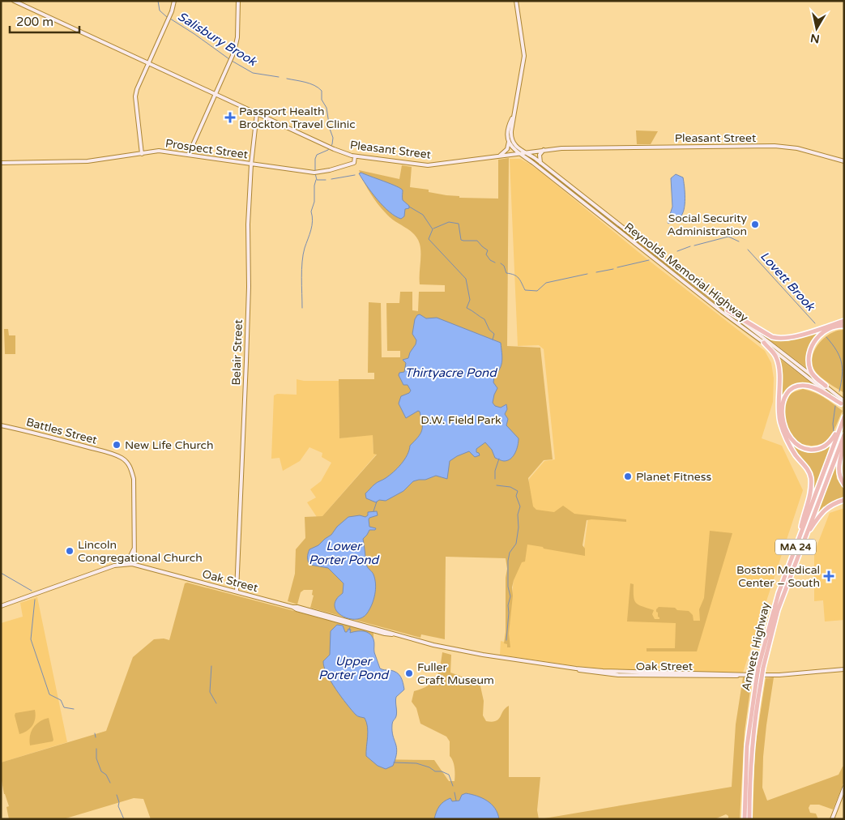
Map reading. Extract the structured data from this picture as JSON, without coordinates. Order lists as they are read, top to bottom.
{
  "streets": {
    "highway": ["MA 24", "Amvets Highway"],
    "main road": [
      "Pleasant Street",
      "Prospect Street",
      "Reynolds Memorial Highway",
      "Belair Street",
      "Battles Street",
      "Oak Street"
    ]
  },
  "crossings": [
    ["Pleasant Street", "Prospect Street"],
    ["Pleasant Street", "Reynolds Memorial Highway"],
    ["Pleasant Street", "Belair Street"],
    ["Prospect Street", "Belair Street"],
    ["Belair Street", "Oak Street"],
    ["Battles Street", "Oak Street"]
  ],
  "water": [
    "Salisbury Brook",
    "Lovett Brook",
    "Thirtyacre Pond",
    "Lower Porter Pond",
    "Upper Porter Pond"
  ],
  "parks": ["D.W. Field Park"],
  "places": {
    "health": ["Passport Health Brockton Travel Clinic", "Boston Medical Center – South"],
    "other": [
      "Social Security Administration",
      "New Life Church",
      "Planet Fitness",
      "Lincoln Congregational Church",
      "Fuller Craft Museum"
    ]
  },
  "scale_bar": "200 m",
  "north": "bottom"
}
